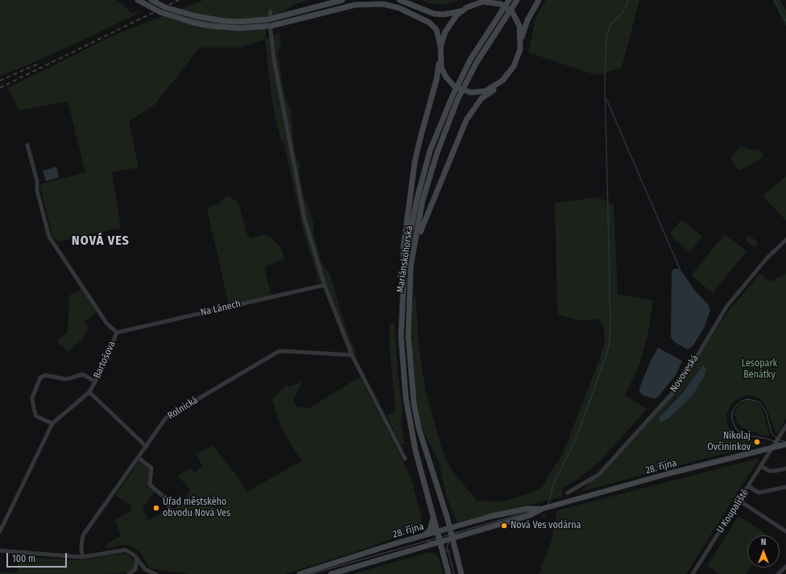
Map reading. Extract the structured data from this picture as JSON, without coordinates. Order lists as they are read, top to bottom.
{
  "streets": {
    "main road": ["Mariánskohorská", "28. října"],
    "street": [
      "Na Lánech",
      "Bartošova",
      "Novoveská",
      "Rolnická",
      "U Koupaliště"
    ]
  },
  "crossings": [
    ["Mariánskohorská", "28. října"],
    ["Na Lánech", "Bartošova"],
    ["28. října", "U Koupaliště"]
  ],
  "districts": ["NOVÁ VES"],
  "parks": ["Lesopark Benátky"],
  "places": ["Nikolaj Ovčininkov", "Úřad městského obvodu Nová Ves", "Nová Ves vodárna"],
  "scale_bar": "100 m",
  "north": "top"
}
